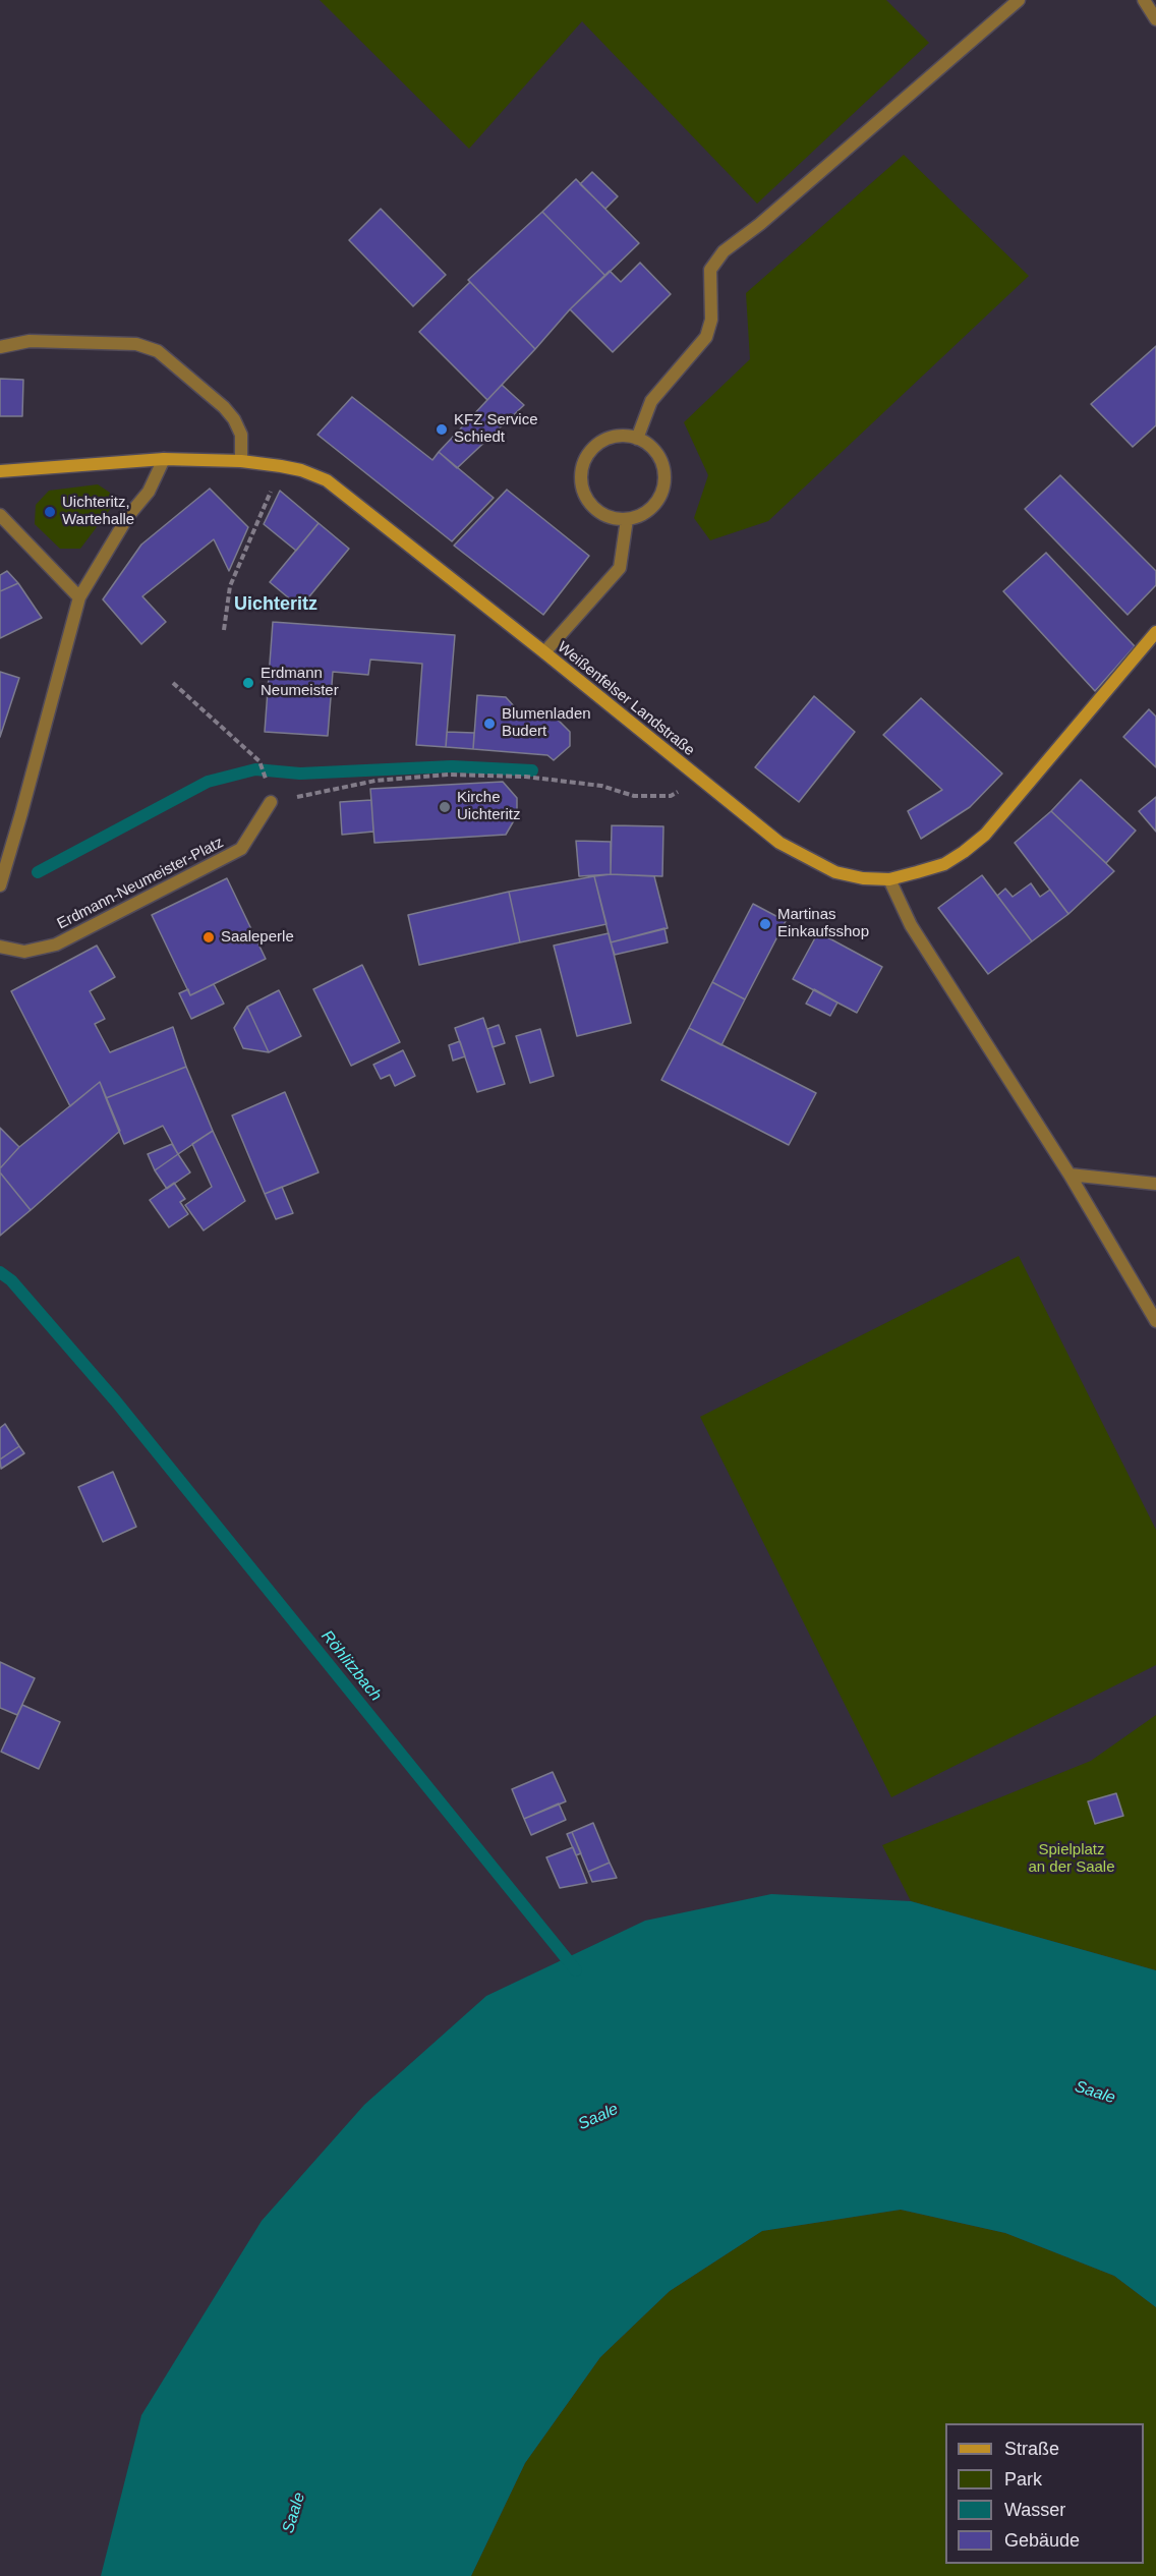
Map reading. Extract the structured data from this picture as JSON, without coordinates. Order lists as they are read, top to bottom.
{
  "streets": {
    "main road": ["Weißenfelser Landstraße"],
    "street": ["Erdmann-Neumeister-Platz"]
  },
  "districts": ["Uichteritz"],
  "water": ["Röhlitzbach", "Saale"],
  "parks": ["Spielplatz an der Saale"],
  "places": [
    "KFZ Service Schiedt",
    "Uichteritz, Wartehalle",
    "Erdmann Neumeister",
    "Blumenladen Budert",
    "Kirche Uichteritz",
    "Martinas Einkaufsshop",
    "Saaleperle"
  ],
  "legend": [
    "Straße",
    "Park",
    "Wasser",
    "Gebäude"
  ]
}
